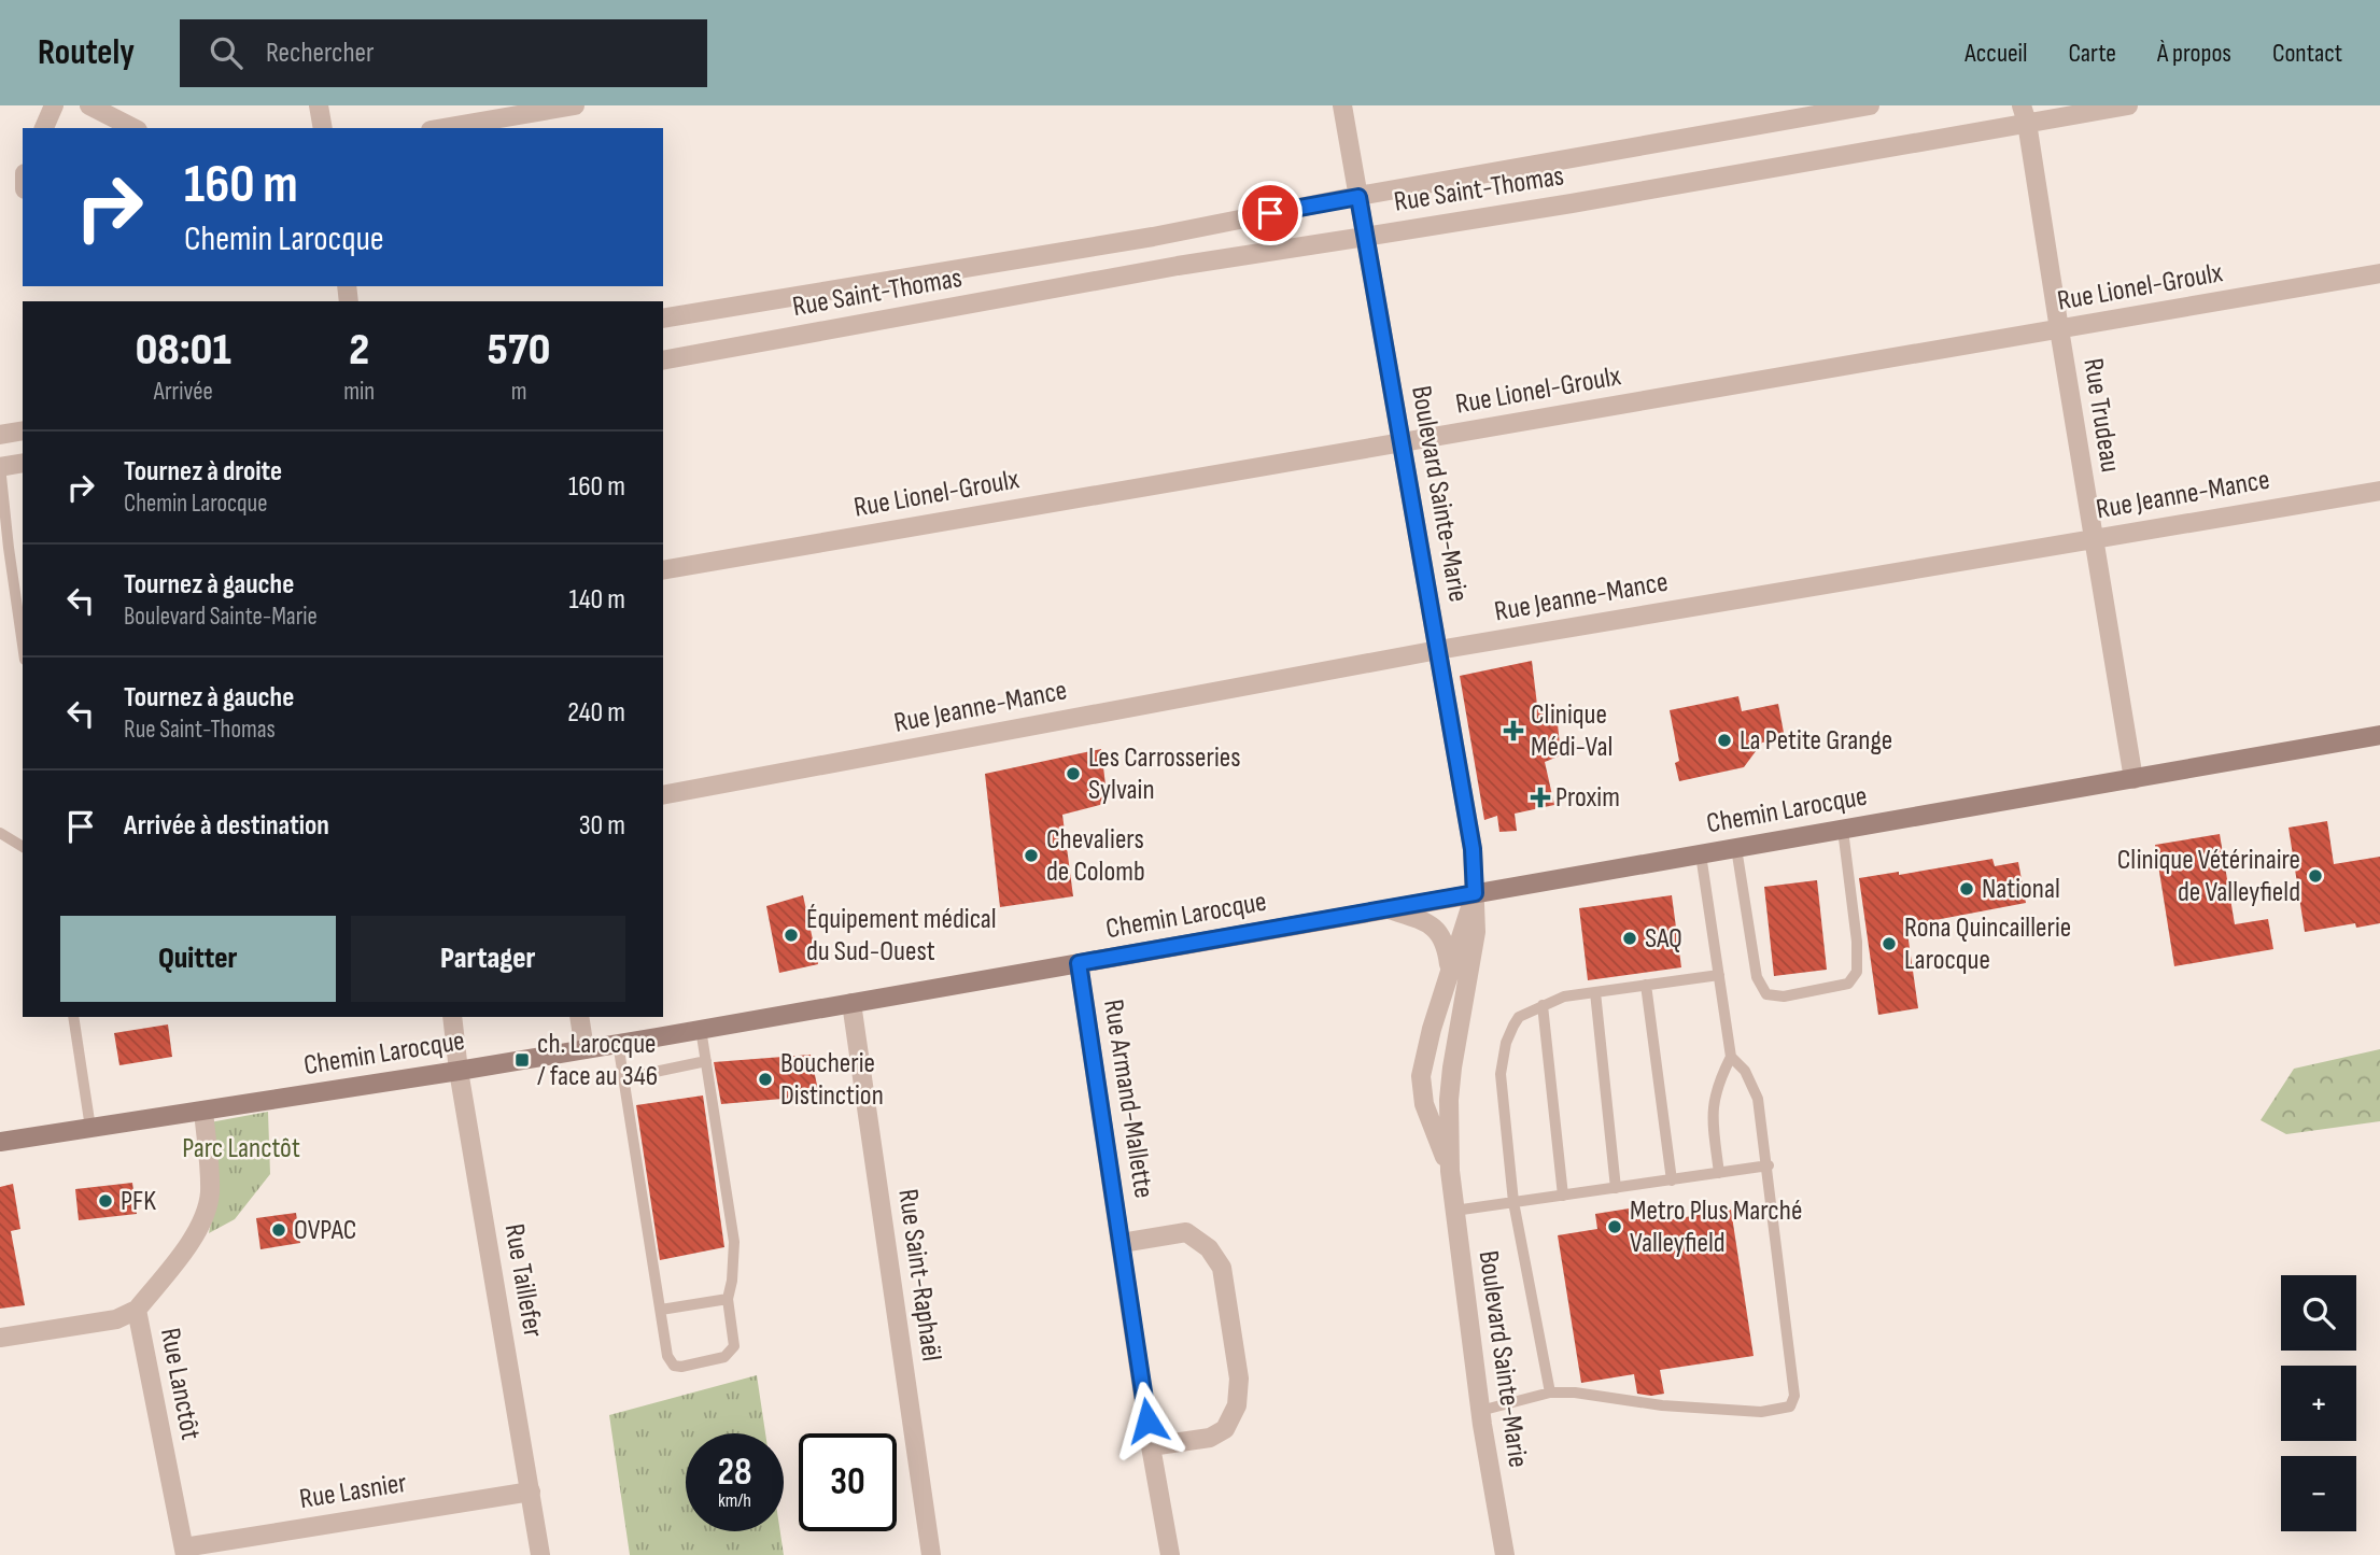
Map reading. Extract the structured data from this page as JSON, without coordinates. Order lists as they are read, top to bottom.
{
  "streets": {
    "main road": ["Chemin Larocque"],
    "street": [
      "Rue Saint-Thomas",
      "Rue Lionel-Groulx",
      "Rue Trudeau",
      "Boulevard Sainte-Marie",
      "Rue Jeanne-Mance",
      "Rue Armand-Mallette",
      "Rue Saint-Raphaël",
      "Rue Taillefer",
      "Rue Lanctôt",
      "Rue Lasnier"
    ]
  },
  "crossings": [
    ["Rue Saint-Thomas", "Rue Trudeau"],
    ["Rue Saint-Thomas", "Boulevard Sainte-Marie"],
    ["Rue Lionel-Groulx", "Rue Trudeau"],
    ["Rue Lionel-Groulx", "Boulevard Sainte-Marie"],
    ["Rue Trudeau", "Rue Jeanne-Mance"],
    ["Rue Trudeau", "Chemin Larocque"],
    ["Boulevard Sainte-Marie", "Rue Jeanne-Mance"],
    ["Boulevard Sainte-Marie", "Chemin Larocque"],
    ["Chemin Larocque", "Rue Armand-Mallette"],
    ["Chemin Larocque", "Rue Saint-Raphaël"],
    ["Chemin Larocque", "Rue Taillefer"],
    ["Chemin Larocque", "Rue Lanctôt"],
    ["Rue Taillefer", "Rue Lasnier"],
    ["Rue Lanctôt", "Rue Lasnier"]
  ],
  "parks": ["Parc Lanctôt"],
  "places": {
    "health": ["Clinique Médi-Val", "Proxim"],
    "other": [
      "La Petite Grange",
      "Les Carrosseries Sylvain",
      "Chevaliers de Colomb",
      "Clinique Vétérinaire de Valleyfield",
      "National",
      "Équipement médical du Sud-Ouest",
      "SAQ",
      "Rona Quincaillerie Larocque",
      "Boucherie Distinction",
      "PFK",
      "Metro Plus Marché Valleyfield",
      "OVPAC"
    ],
    "transit": ["ch. Larocque / face au 346"]
  },
  "page": {
    "header": "Routely",
    "search": "Rechercher",
    "nav": [
      "Accueil",
      "Carte",
      "À propos",
      "Contact"
    ],
    "turn": ["160 m", "Chemin Larocque"],
    "eta": [
      "08:01",
      "Arrivée",
      "2",
      "min",
      "570",
      "m"
    ],
    "list": [
      {
        "name": "Tournez à droite",
        "note": "Chemin Larocque",
        "value": "160 m"
      },
      {
        "name": "Tournez à gauche",
        "note": "Boulevard Sainte-Marie",
        "value": "140 m"
      },
      {
        "name": "Tournez à gauche",
        "note": "Rue Saint-Thomas",
        "value": "240 m"
      },
      {
        "name": "Arrivée à destination",
        "value": "30 m"
      }
    ],
    "buttons": ["Quitter", "Partager"],
    "map_buttons": ["+", "−"],
    "speed": "28 km/h",
    "limit": "30"
  }
}
